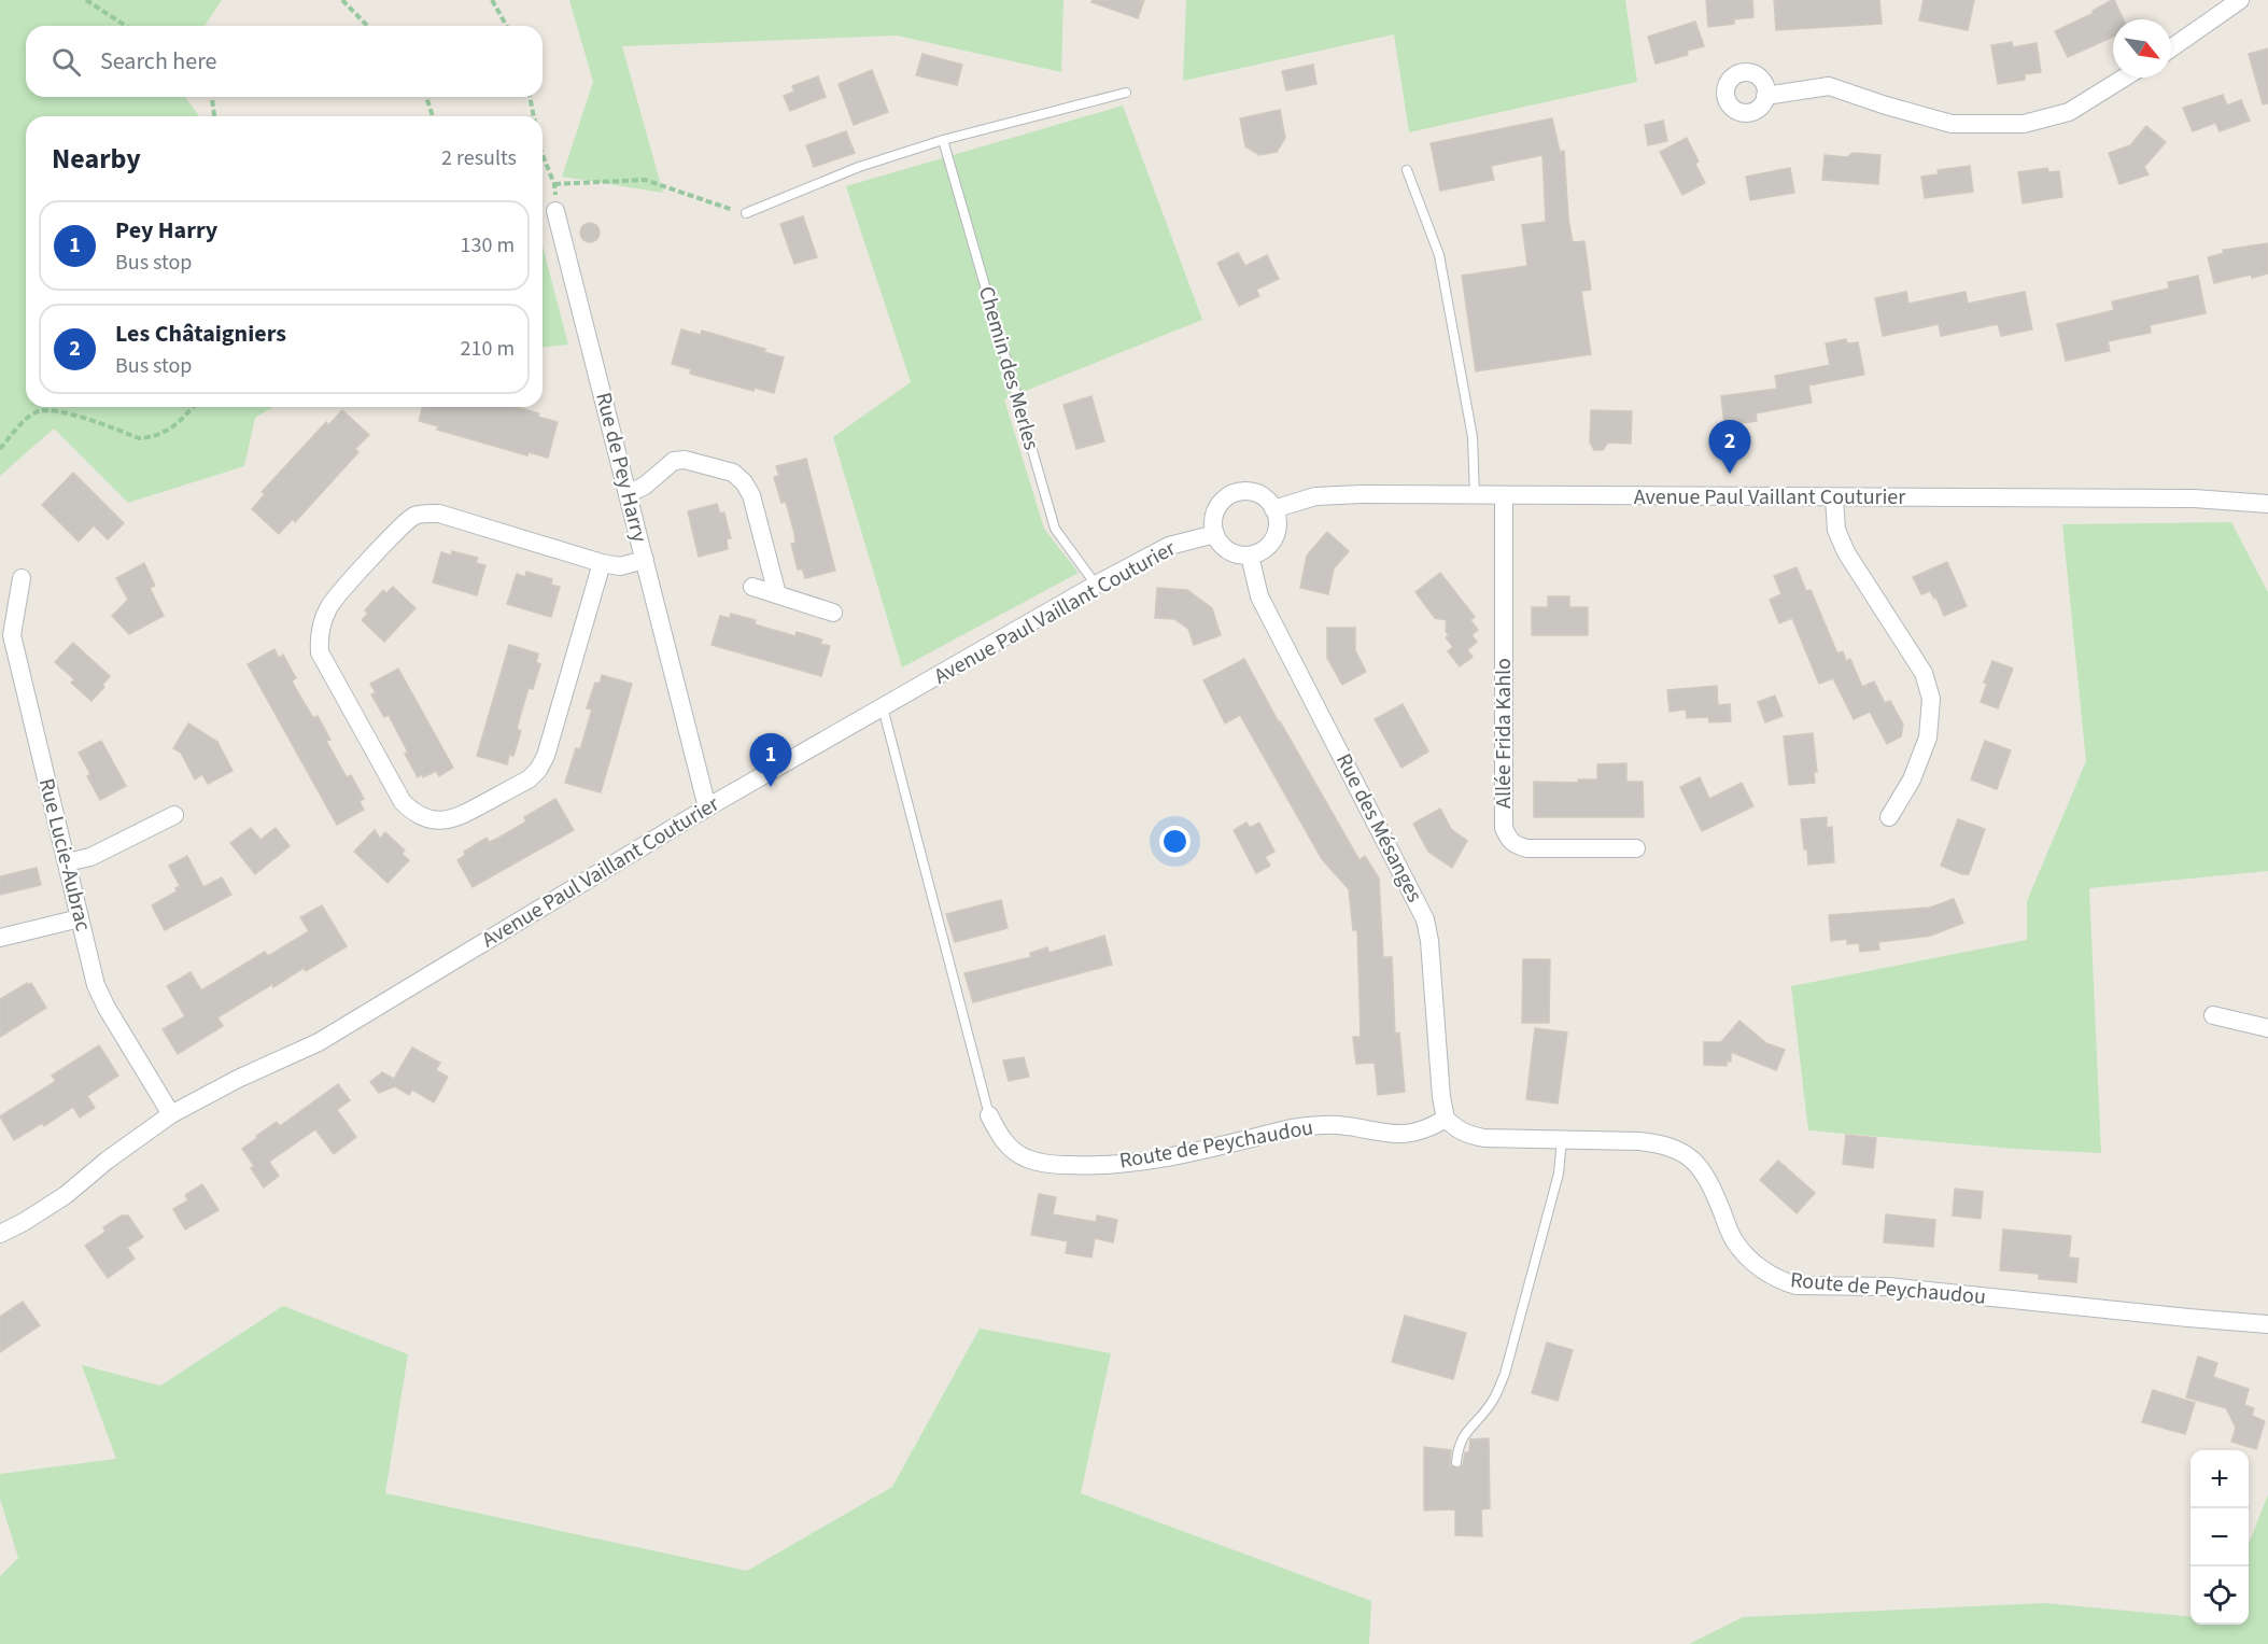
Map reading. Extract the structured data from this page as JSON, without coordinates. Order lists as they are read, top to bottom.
{
  "streets": {
    "street": [
      "Rue de Pey Harry",
      "Avenue Paul Vaillant Couturier",
      "Allée Frida Kahlo",
      "Rue des Mésanges",
      "Rue Lucie-Aubrac",
      "Route de Peychaudou"
    ],
    "lane": ["Chemin des Merles"]
  },
  "crossings": [
    ["Chemin des Merles", "Avenue Paul Vaillant Couturier"],
    ["Rue de Pey Harry", "Avenue Paul Vaillant Couturier"],
    ["Avenue Paul Vaillant Couturier", "Allée Frida Kahlo"],
    ["Avenue Paul Vaillant Couturier", "Rue des Mésanges"],
    ["Avenue Paul Vaillant Couturier", "Rue Lucie-Aubrac"],
    ["Avenue Paul Vaillant Couturier", "Route de Peychaudou"],
    ["Rue des Mésanges", "Route de Peychaudou"]
  ],
  "north": "bottom right",
  "page": {
    "search": "Search here",
    "heading": ["Nearby", "2 results"],
    "list": [
      {
        "mark": "1",
        "name": "Pey Harry",
        "note": "Bus stop",
        "value": "130 m"
      },
      {
        "mark": "2",
        "name": "Les Châtaigniers",
        "note": "Bus stop",
        "value": "210 m"
      }
    ],
    "pins": ["2", "1"],
    "map_buttons": ["+", "−"]
  }
}
